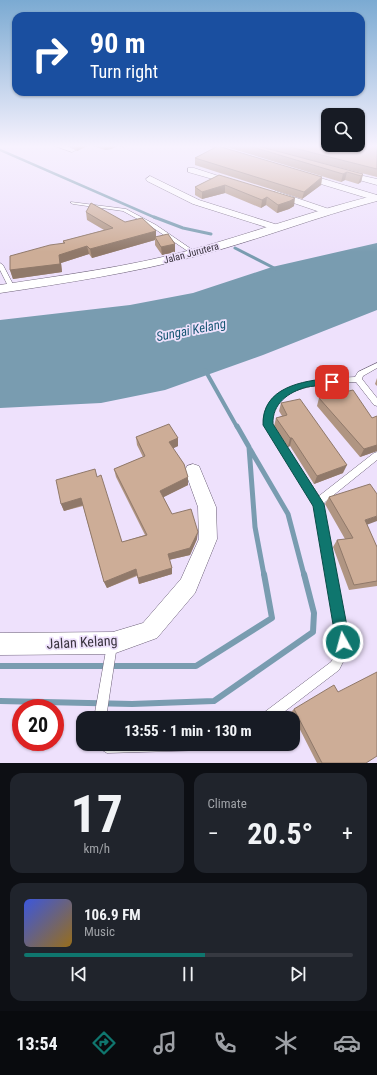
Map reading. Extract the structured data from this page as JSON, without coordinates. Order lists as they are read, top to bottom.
{
  "streets": {
    "street": ["Jalan Jurutera", "Jalan Kelang"]
  },
  "water": ["Sungai Kelang"],
  "page": {
    "turn": ["90 m", "Turn right"],
    "limit": "20",
    "trip": "13:55 · 1 min · 130 m",
    "tile": [
      ["17", "km/h"],
      "Climate"
    ],
    "heat": ["−", "20.5°", "+"],
    "song": ["106.9 FM", "Music"],
    "tabs": "13:54"
  }
}
